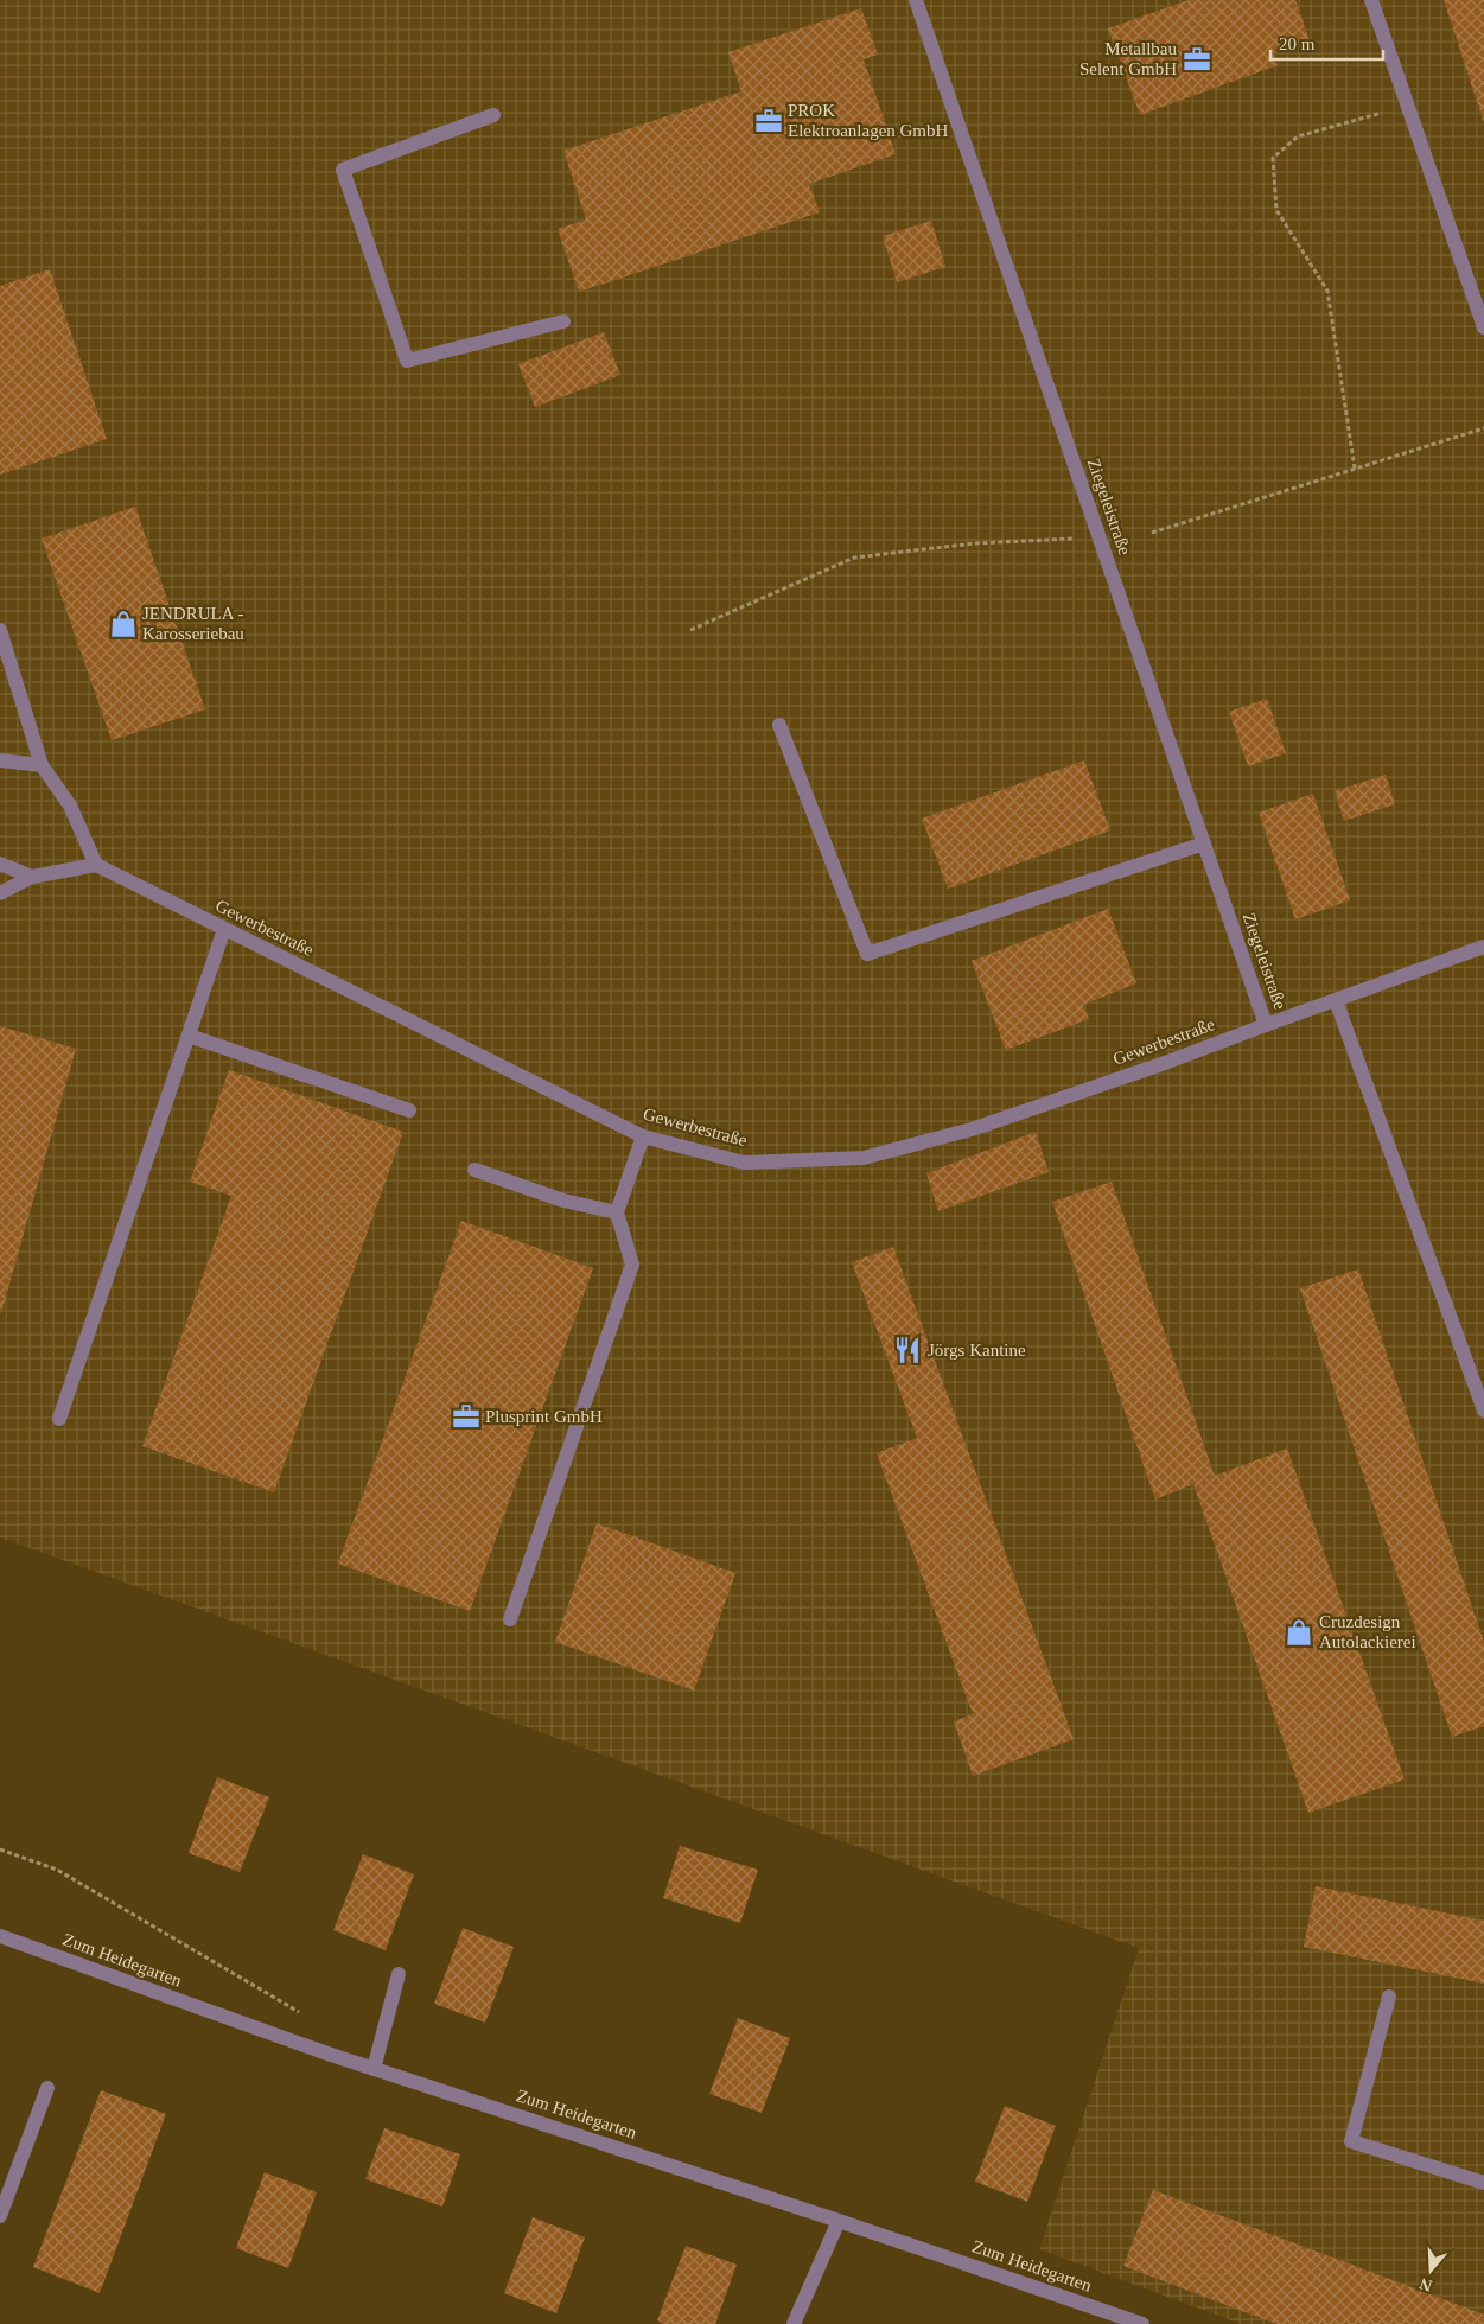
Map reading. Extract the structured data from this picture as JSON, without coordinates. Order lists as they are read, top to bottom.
{
  "streets": {
    "street": ["Ziegeleistraße", "Gewerbestraße", "Zum Heidegarten"]
  },
  "crossings": [
    ["Ziegeleistraße", "Gewerbestraße"]
  ],
  "places": {
    "office": ["Metallbau Selent GmbH", "PROK Elektroanlagen GmbH", "Plusprint GmbH"],
    "shop": ["JENDRULA - Karosseriebau", "Cruzdesign Autolackierei"],
    "restaurant": ["Jörgs Kantine"]
  },
  "scale_bar": "20 m",
  "north": "bottom"
}
